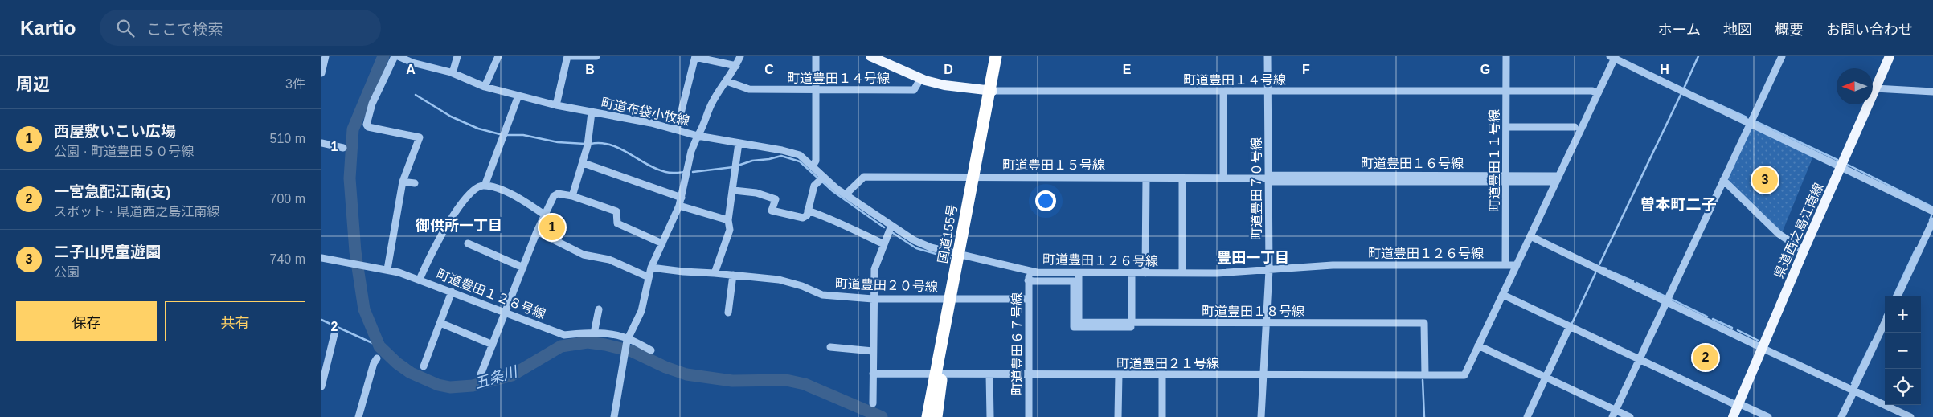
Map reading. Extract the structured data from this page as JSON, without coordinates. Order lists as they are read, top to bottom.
{
  "streets": {
    "highway": ["国道155号"],
    "main road": ["県道西之島江南線"],
    "street": [
      "町道豊田１４号線",
      "町道布袋小牧線",
      "町道豊田１１号線",
      "町道豊田１５号線",
      "町道豊田７０号線",
      "町道豊田１２６号線",
      "町道豊田２０号線",
      "町道豊田１２８号線",
      "町道豊田１８号線",
      "町道豊田６７号線",
      "町道豊田２１号線"
    ]
  },
  "crossings": [
    ["町道豊田１４号線", "町道豊田１１号線"],
    ["町道豊田１４号線", "町道豊田７０号線"],
    ["町道豊田１４号線", "国道155号"],
    ["町道布袋小牧線", "町道豊田１２６号線"],
    ["町道布袋小牧線", "町道豊田２０号線"],
    ["町道布袋小牧線", "町道豊田１２８号線"],
    ["町道豊田１１号線", "町道豊田１５号線"],
    ["町道豊田１１号線", "町道豊田１２６号線"],
    ["町道豊田１５号線", "町道豊田７０号線"],
    ["町道豊田１５号線", "国道155号"],
    ["町道豊田１５号線", "町道豊田１２６号線"],
    ["町道豊田７０号線", "町道豊田１２６号線"],
    ["町道豊田７０号線", "町道豊田１８号線"],
    ["町道豊田７０号線", "町道豊田２１号線"],
    ["国道155号", "町道豊田１２６号線"],
    ["国道155号", "町道豊田２０号線"],
    ["国道155号", "町道豊田２１号線"],
    ["町道豊田１２６号線", "町道豊田１８号線"],
    ["町道豊田１２６号線", "町道豊田６７号線"],
    ["町道豊田２０号線", "町道豊田６７号線"],
    ["町道豊田１８号線", "町道豊田２１号線"],
    ["町道豊田６７号線", "町道豊田２１号線"]
  ],
  "districts": ["曽本町二子", "御供所一丁目", "豊田一丁目"],
  "water": ["五条川"],
  "north": "left",
  "page": {
    "header": "Kartio",
    "search": "ここで検索",
    "nav": [
      "ホーム",
      "地図",
      "概要",
      "お問い合わせ"
    ],
    "heading": ["周辺", "3件"],
    "list": [
      {
        "mark": "1",
        "name": "西屋敷いこい広場",
        "note": "公園 · 町道豊田５０号線",
        "value": "510 m"
      },
      {
        "mark": "2",
        "name": "一宮急配江南(支)",
        "note": "スポット · 県道西之島江南線",
        "value": "700 m"
      },
      {
        "mark": "3",
        "name": "二子山児童遊園",
        "note": "公園",
        "value": "740 m"
      }
    ],
    "pins": ["3", "1", "2"],
    "buttons": ["保存", "共有"],
    "map_buttons": ["+", "−"]
  },
  "grid": {
    "columns": [
      "A",
      "B",
      "C",
      "D",
      "E",
      "F",
      "G",
      "H"
    ],
    "rows": ["1", "2"]
  }
}
